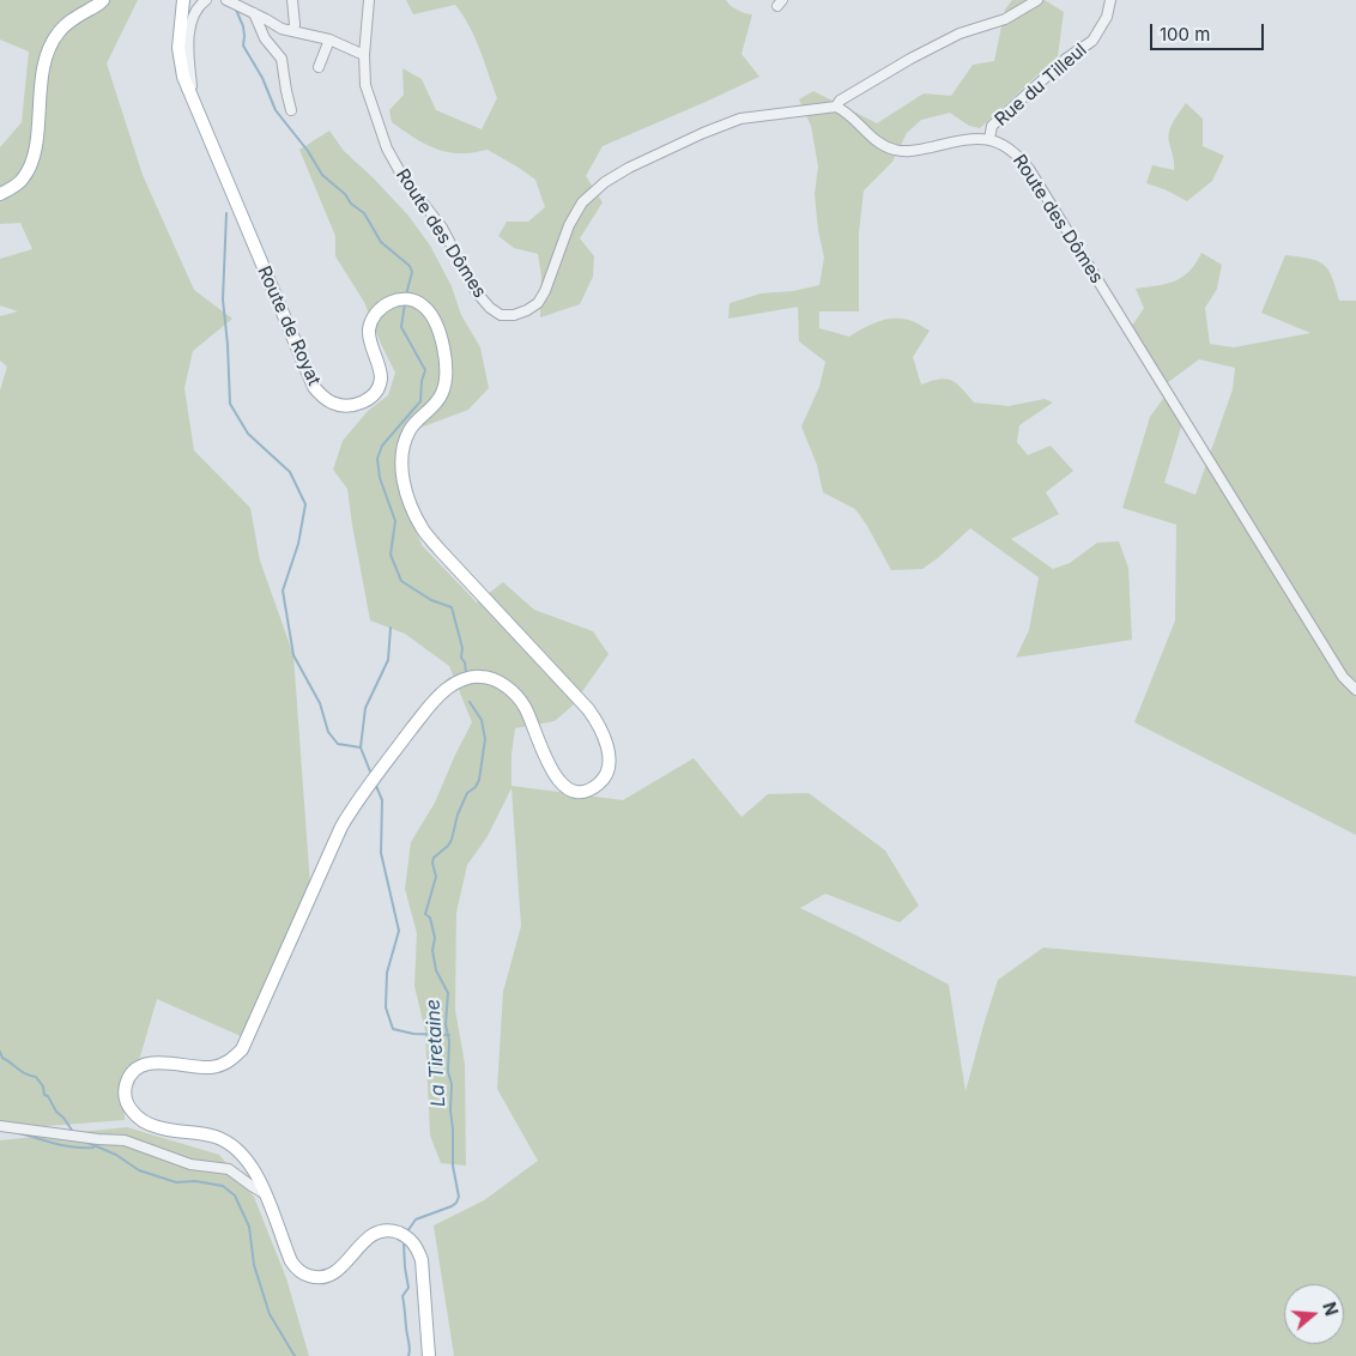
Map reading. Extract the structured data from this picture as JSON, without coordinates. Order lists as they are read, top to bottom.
{
  "streets": {
    "main road": ["Route de Royat"],
    "street": ["Rue du Tilleul", "Route des Dômes"]
  },
  "crossings": [
    ["Rue du Tilleul", "Route des Dômes"]
  ],
  "water": ["La Tiretaine"],
  "scale_bar": "100 m",
  "north": "right"
}
